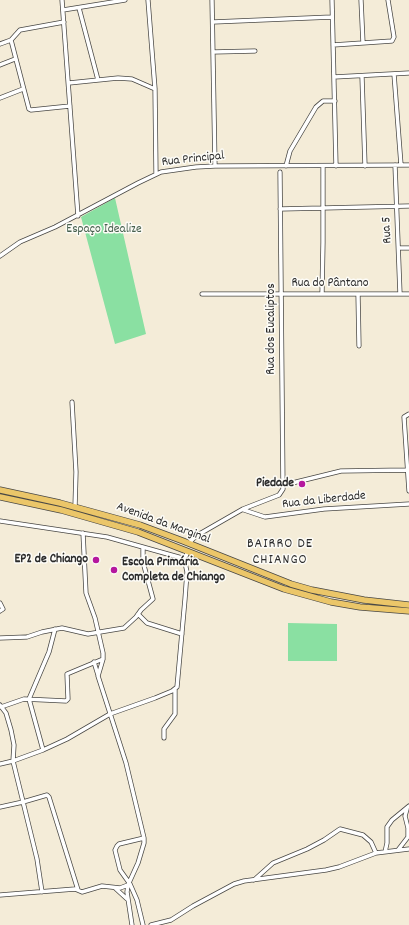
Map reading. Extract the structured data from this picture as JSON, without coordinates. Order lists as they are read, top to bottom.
{
  "streets": {
    "main road": ["Avenida da Marginal"],
    "street": [
      "Rua Principal",
      "Rua 5",
      "Rua do Pântano",
      "Rua dos Eucaliptos",
      "Rua da Liberdade"
    ]
  },
  "crossings": [
    ["Rua Principal", "Rua 5"],
    ["Rua 5", "Rua do Pântano"],
    ["Rua do Pântano", "Rua dos Eucaliptos"]
  ],
  "districts": ["BAIRRO DE CHIANGO"],
  "parks": ["Espaço Idealize"],
  "places": ["Piedade", "EP2 de Chiango", "Escola Primária Completa de Chiango"]
}
